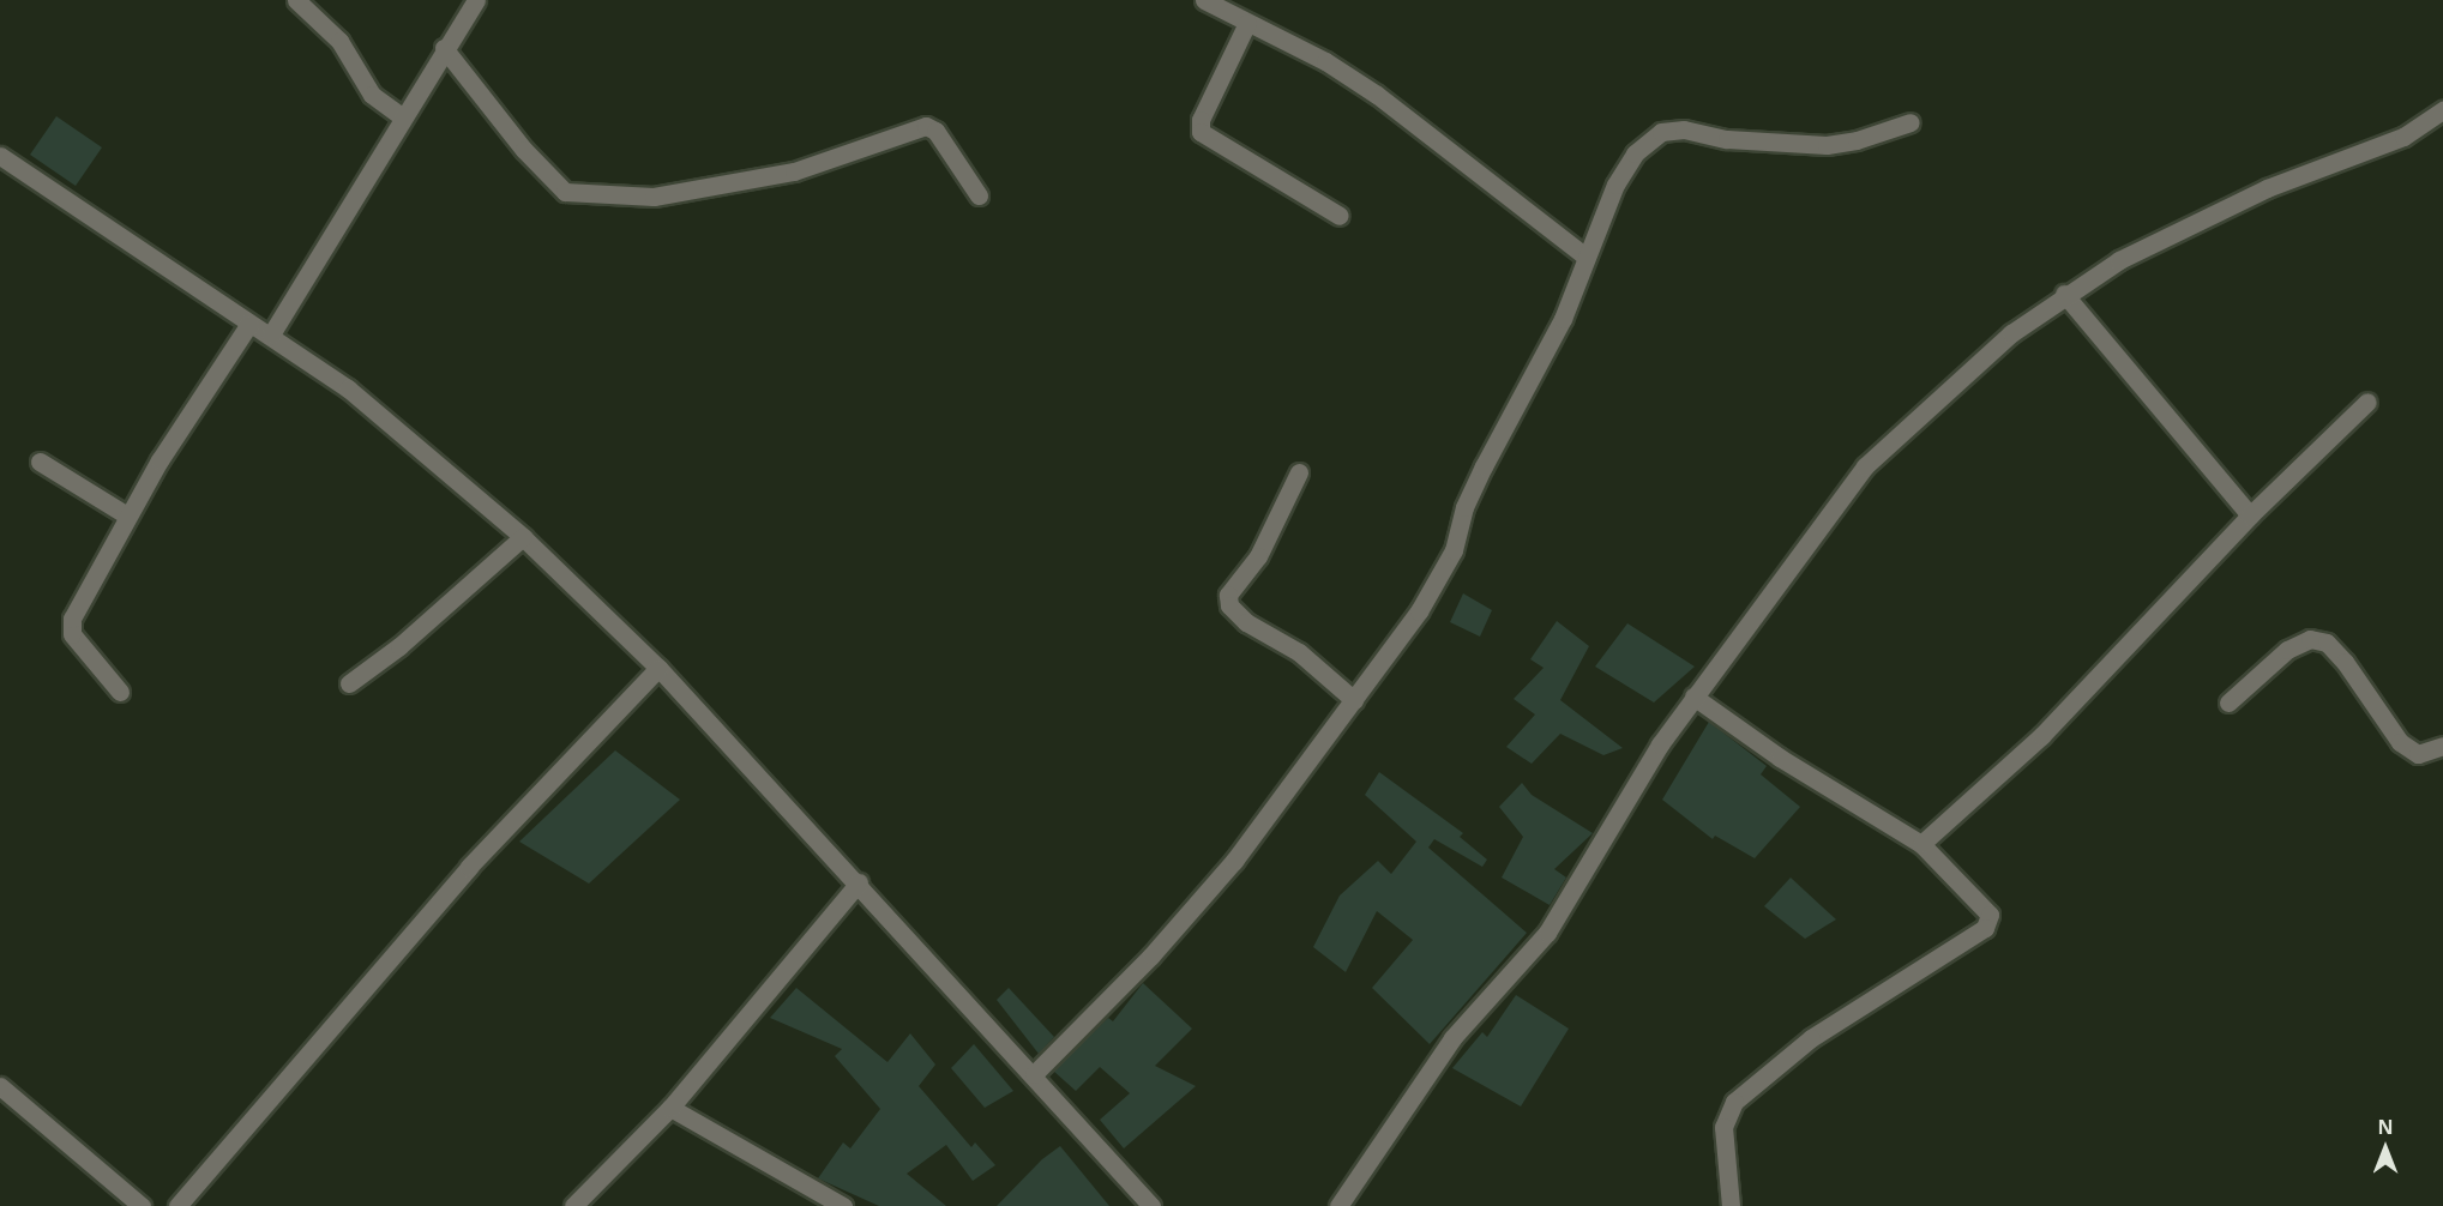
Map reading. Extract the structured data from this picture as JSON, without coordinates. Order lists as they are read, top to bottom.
{
  "north": "top"
}
